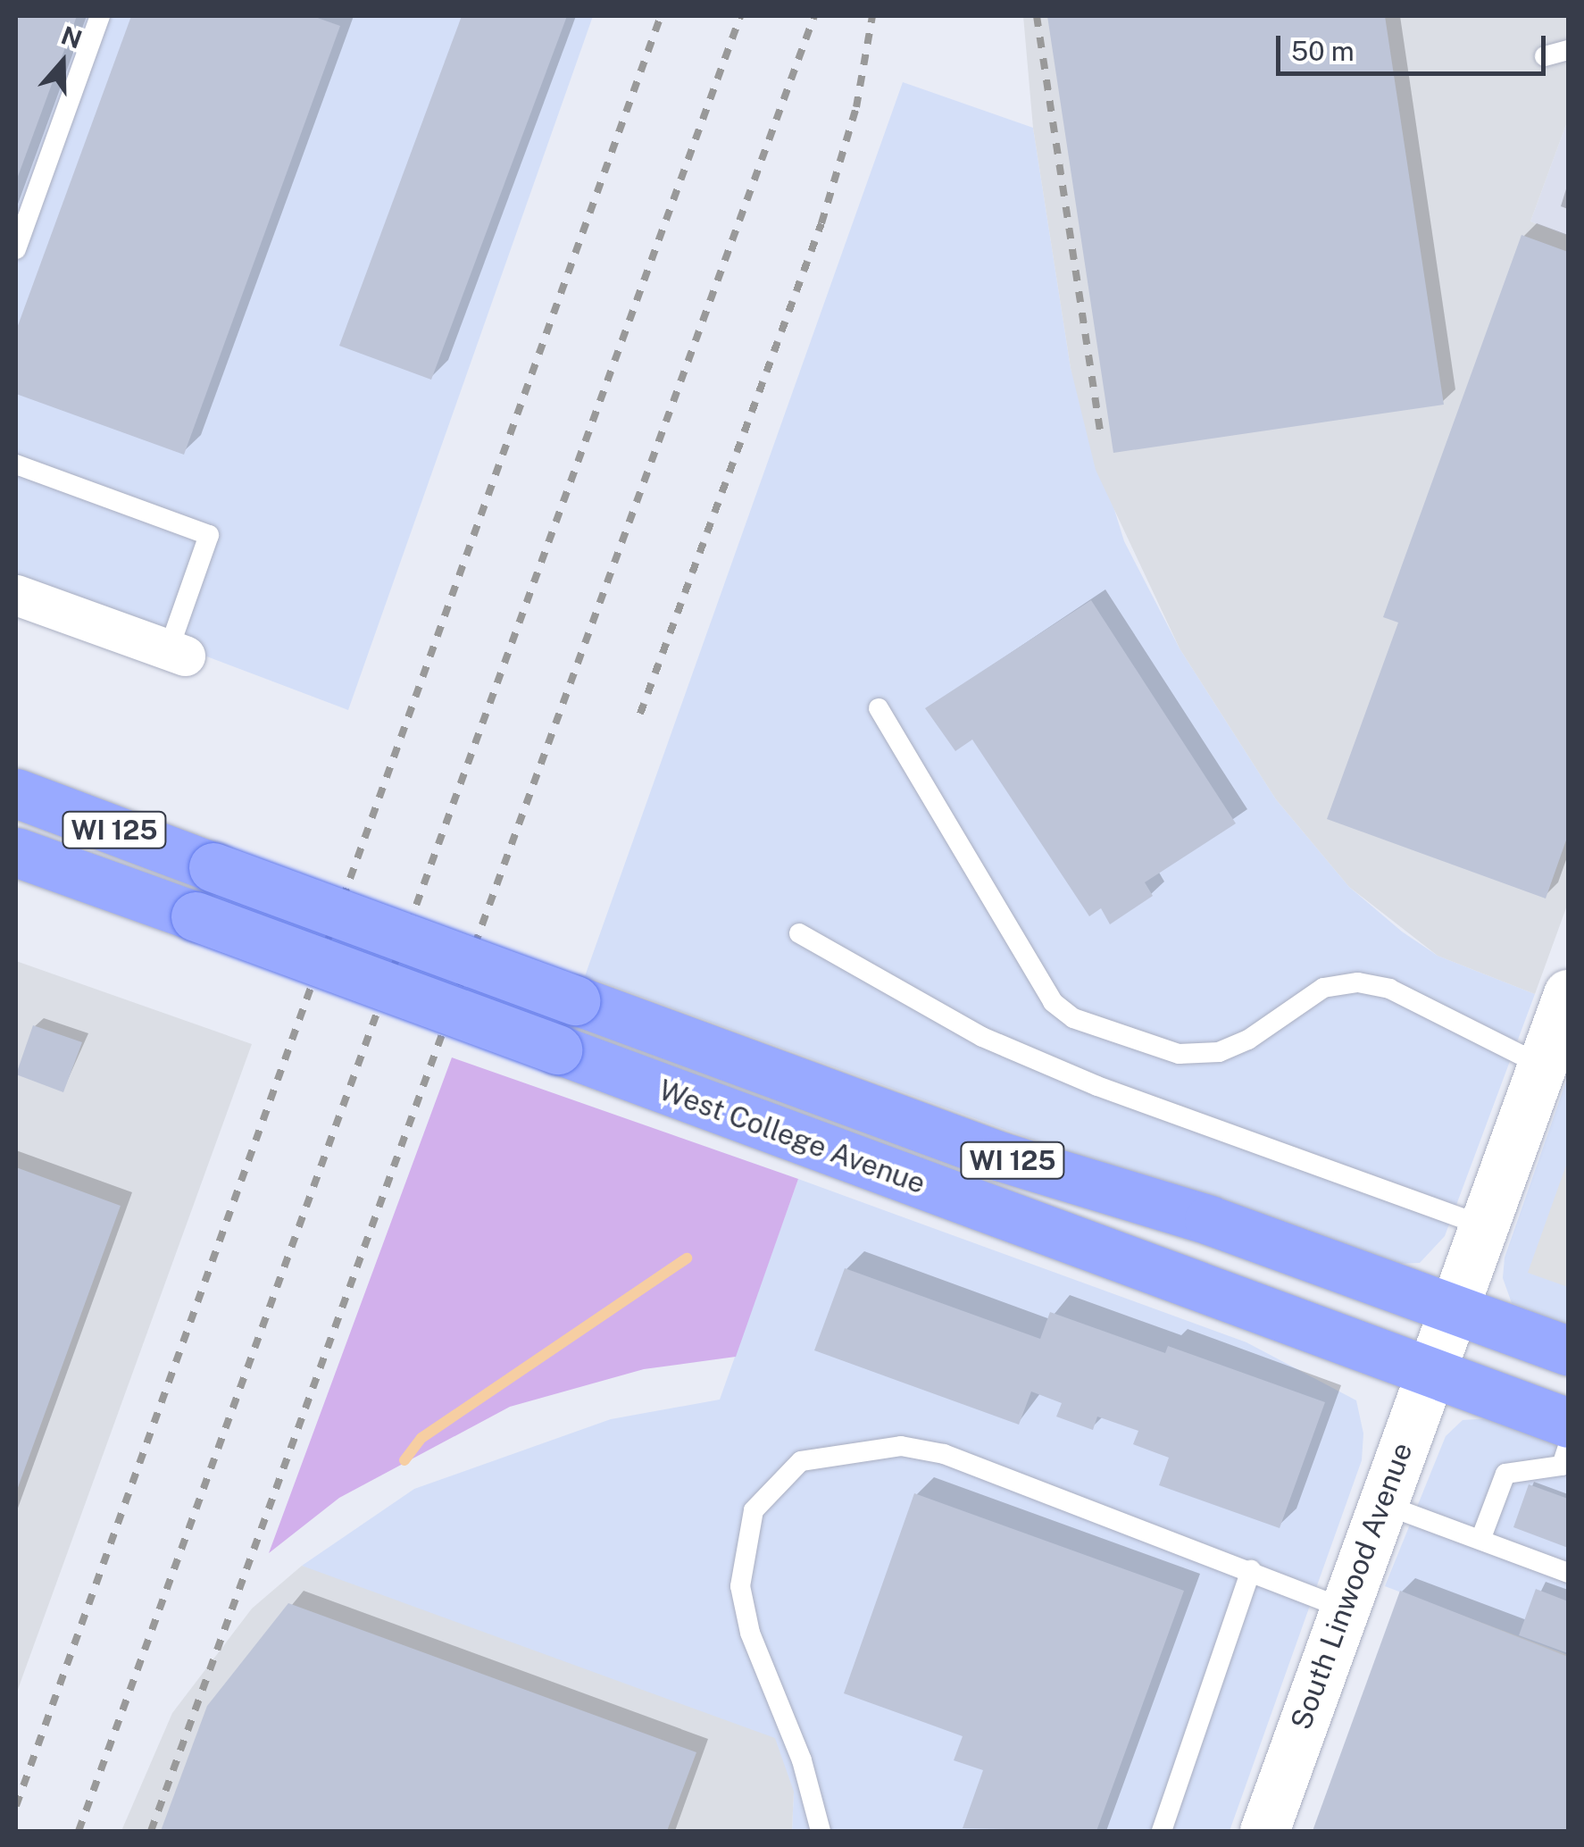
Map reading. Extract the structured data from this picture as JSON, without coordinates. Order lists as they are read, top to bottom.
{
  "streets": {
    "main road": ["WI 125", "West College Avenue"],
    "street": ["South Linwood Avenue"]
  },
  "crossings": [
    ["West College Avenue", "South Linwood Avenue"]
  ],
  "scale_bar": "50 m",
  "north": "top"
}
